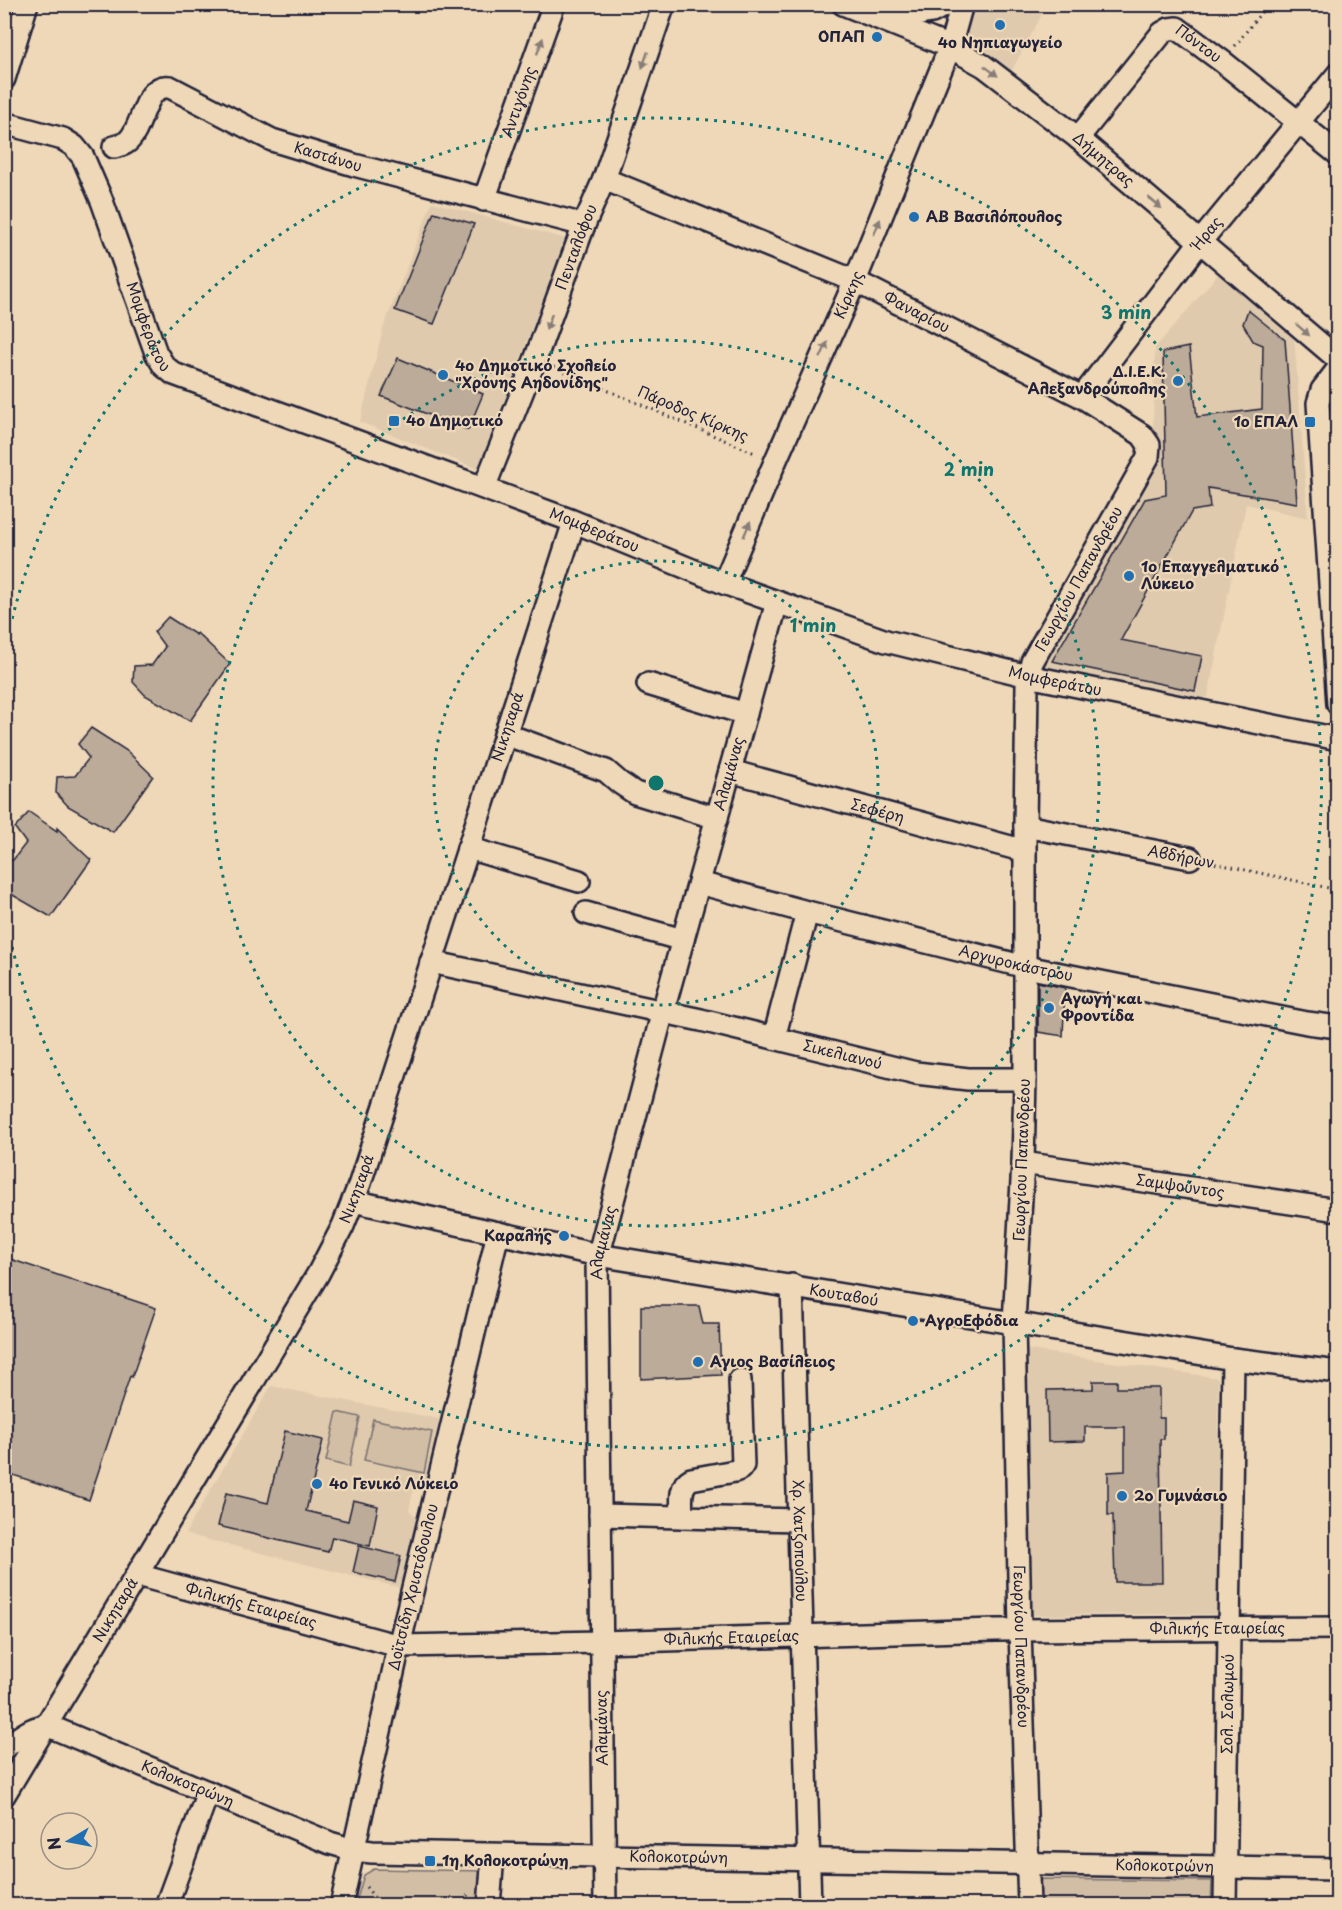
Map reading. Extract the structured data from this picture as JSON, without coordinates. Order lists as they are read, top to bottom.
{
  "streets": {
    "street": [
      "Πόντου",
      "Αντιγόνης",
      "Καστάνου",
      "Δήμητρας",
      "Ήρας",
      "Πενταλόφου",
      "Κίρκης",
      "Φαναρίου",
      "Μομφεράτου",
      "Γεωργίου Παπανδρέου",
      "Νικηταρά",
      "Αλαμάνας",
      "Σεφέρη",
      "Αβδήρων",
      "Αργυροκάστρου",
      "Σικελιανού",
      "Σαμψούντος",
      "Κουταβού",
      "Χρ. Χατζοπούλου",
      "Δοϊτσίδη Χριστόδουλου",
      "Φιλικής Εταιρείας",
      "Σολ. Σολωμού",
      "Κολοκοτρώνη"
    ],
    "path": ["Πάροδος Κίρκης"]
  },
  "crossings": [
    ["Πόντου", "Δήμητρας"],
    ["Πόντου", "Ήρας"],
    ["Αντιγόνης", "Καστάνου"],
    ["Καστάνου", "Πενταλόφου"],
    ["Δήμητρας", "Ήρας"],
    ["Δήμητρας", "Κίρκης"],
    ["Ήρας", "Φαναρίου"],
    ["Πενταλόφου", "Φαναρίου"],
    ["Πενταλόφου", "Μομφεράτου"],
    ["Πενταλόφου", "Πάροδος Κίρκης"],
    ["Κίρκης", "Φαναρίου"],
    ["Κίρκης", "Μομφεράτου"],
    ["Κίρκης", "Πάροδος Κίρκης"],
    ["Φαναρίου", "Γεωργίου Παπανδρέου"],
    ["Μομφεράτου", "Γεωργίου Παπανδρέου"],
    ["Μομφεράτου", "Νικηταρά"],
    ["Μομφεράτου", "Αλαμάνας"],
    ["Γεωργίου Παπανδρέου", "Σεφέρη"],
    ["Γεωργίου Παπανδρέου", "Αβδήρων"],
    ["Γεωργίου Παπανδρέου", "Αργυροκάστρου"],
    ["Γεωργίου Παπανδρέου", "Σικελιανού"],
    ["Γεωργίου Παπανδρέου", "Σαμψούντος"],
    ["Γεωργίου Παπανδρέου", "Κουταβού"],
    ["Γεωργίου Παπανδρέου", "Φιλικής Εταιρείας"],
    ["Γεωργίου Παπανδρέου", "Κολοκοτρώνη"],
    ["Νικηταρά", "Σικελιανού"],
    ["Νικηταρά", "Κουταβού"],
    ["Νικηταρά", "Φιλικής Εταιρείας"],
    ["Νικηταρά", "Κολοκοτρώνη"],
    ["Αλαμάνας", "Σεφέρη"],
    ["Αλαμάνας", "Αργυροκάστρου"],
    ["Αλαμάνας", "Σικελιανού"],
    ["Αλαμάνας", "Κουταβού"],
    ["Αλαμάνας", "Φιλικής Εταιρείας"],
    ["Αλαμάνας", "Κολοκοτρώνη"],
    ["Κουταβού", "Χρ. Χατζοπούλου"],
    ["Κουταβού", "Δοϊτσίδη Χριστόδουλου"],
    ["Κουταβού", "Σολ. Σολωμού"],
    ["Χρ. Χατζοπούλου", "Φιλικής Εταιρείας"],
    ["Χρ. Χατζοπούλου", "Κολοκοτρώνη"],
    ["Δοϊτσίδη Χριστόδουλου", "Φιλικής Εταιρείας"],
    ["Δοϊτσίδη Χριστόδουλου", "Κολοκοτρώνη"],
    ["Φιλικής Εταιρείας", "Σολ. Σολωμού"],
    ["Σολ. Σολωμού", "Κολοκοτρώνη"]
  ],
  "one_way": [
    "Αντιγόνης",
    "Δήμητρας",
    "Πενταλόφου",
    "Κίρκης"
  ],
  "places": {
    "other": [
      "4ο Νηπιαγωγείο",
      "ΟΠΑΠ",
      "ΑΒ Βασιλόπουλος",
      "4ο Δημοτικό Σχολείο \"Χρόνης Αηδονίδης\"",
      "Δ.Ι.Ε.Κ. Αλεξανδρούπολης",
      "1ο Επαγγελματικό Λύκειο",
      "Αγωγή και Φροντίδα",
      "Καραλής",
      "ΑγροΕφόδια",
      "Αγιος Βασίλειος",
      "4ο Γενικό Λύκειο",
      "2ο Γυμνάσιο"
    ],
    "transit": ["4ο Δημοτικό", "1ο ΕΠΑΛ", "1η Κολοκοτρώνη"]
  },
  "north": "left",
  "rings": ["3 min", "2 min", "1 min"]
}
